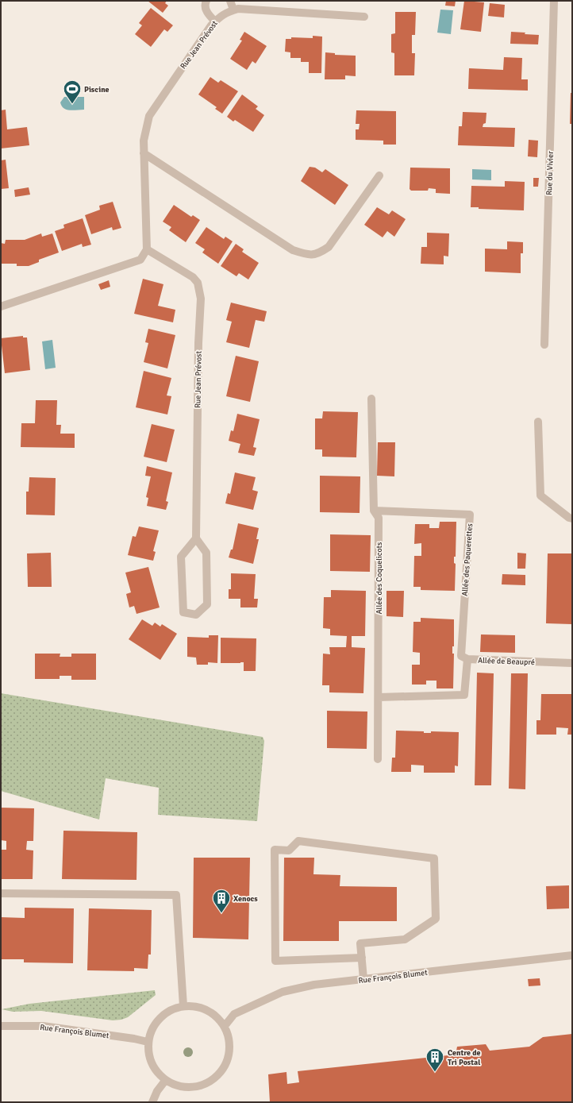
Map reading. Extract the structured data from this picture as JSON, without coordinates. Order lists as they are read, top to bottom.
{
  "streets": {
    "street": [
      "Rue Jean Prévost",
      "Rue du Vivier",
      "Allée des Paquerettes",
      "Allée des Coquelicots",
      "Allée de Beaupré",
      "Rue François Blumet"
    ]
  },
  "crossings": [
    ["Allée des Paquerettes", "Allée des Coquelicots"],
    ["Allée des Paquerettes", "Allée de Beaupré"],
    ["Allée des Coquelicots", "Allée de Beaupré"]
  ],
  "places": {
    "sports": ["Piscine"],
    "building": ["Xenocs", "Centre de Tri Postal"]
  }
}
